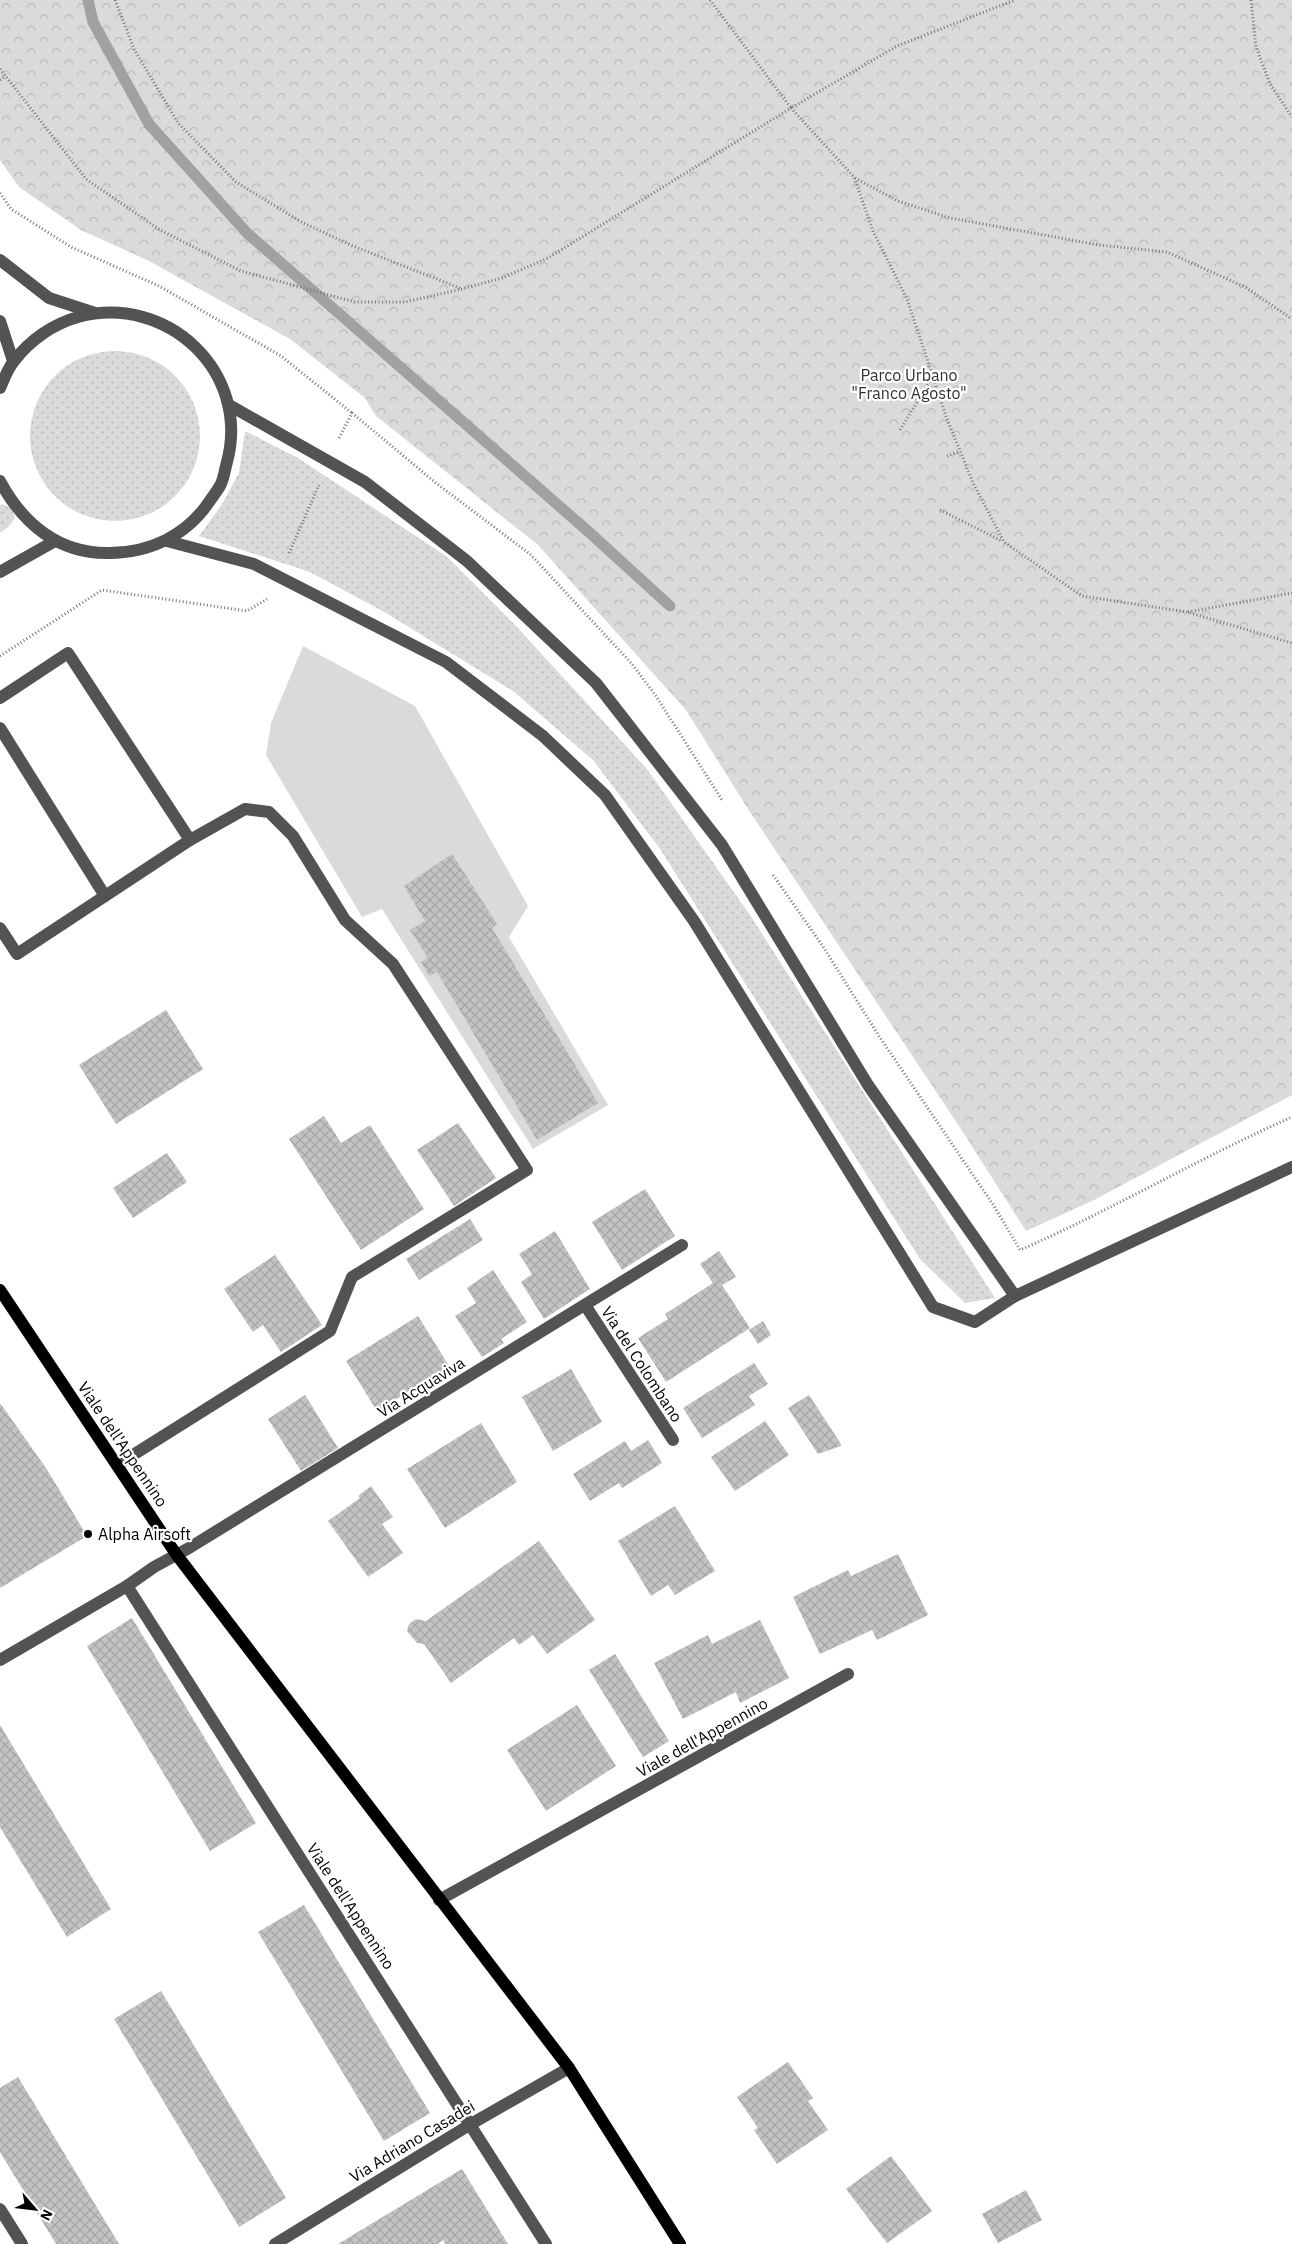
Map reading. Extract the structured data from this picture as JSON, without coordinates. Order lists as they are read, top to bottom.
{
  "streets": {
    "main road": ["Viale dell'Appennino"],
    "street": ["Via del Colombano", "Via Acquaviva", "Via Adriano Casadei"]
  },
  "crossings": [
    ["Via del Colombano", "Via Acquaviva"],
    ["Via Acquaviva", "Viale dell'Appennino"],
    ["Viale dell'Appennino", "Via Adriano Casadei"]
  ],
  "parks": ["Parco Urbano \"Franco Agosto\""],
  "places": ["Alpha Airsoft"],
  "north": "bottom right"
}
